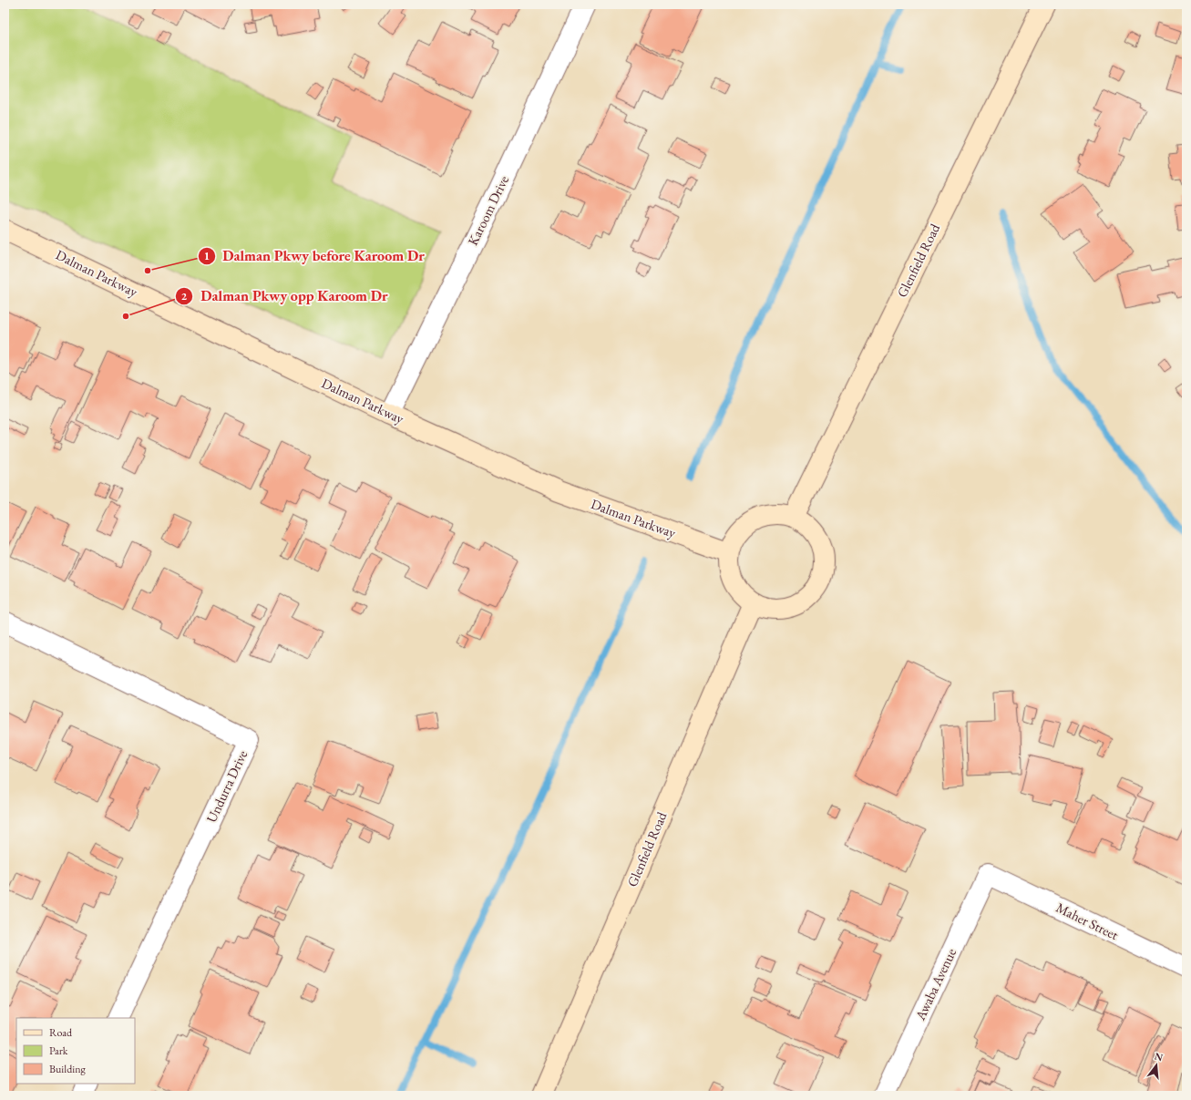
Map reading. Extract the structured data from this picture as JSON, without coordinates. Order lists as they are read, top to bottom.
{
  "streets": {
    "main road": ["Glenfield Road", "Dalman Parkway"],
    "street": [
      "Karoom Drive",
      "Undurra Drive",
      "Maher Street",
      "Awaba Avenue"
    ]
  },
  "crossings": [
    ["Karoom Drive", "Dalman Parkway"],
    ["Glenfield Road", "Dalman Parkway"],
    ["Maher Street", "Awaba Avenue"]
  ],
  "places": ["Dalman Pkwy before Karoom Dr", "Dalman Pkwy opp Karoom Dr"],
  "legend": ["Road", "Park", "Building"],
  "north": "top"
}
